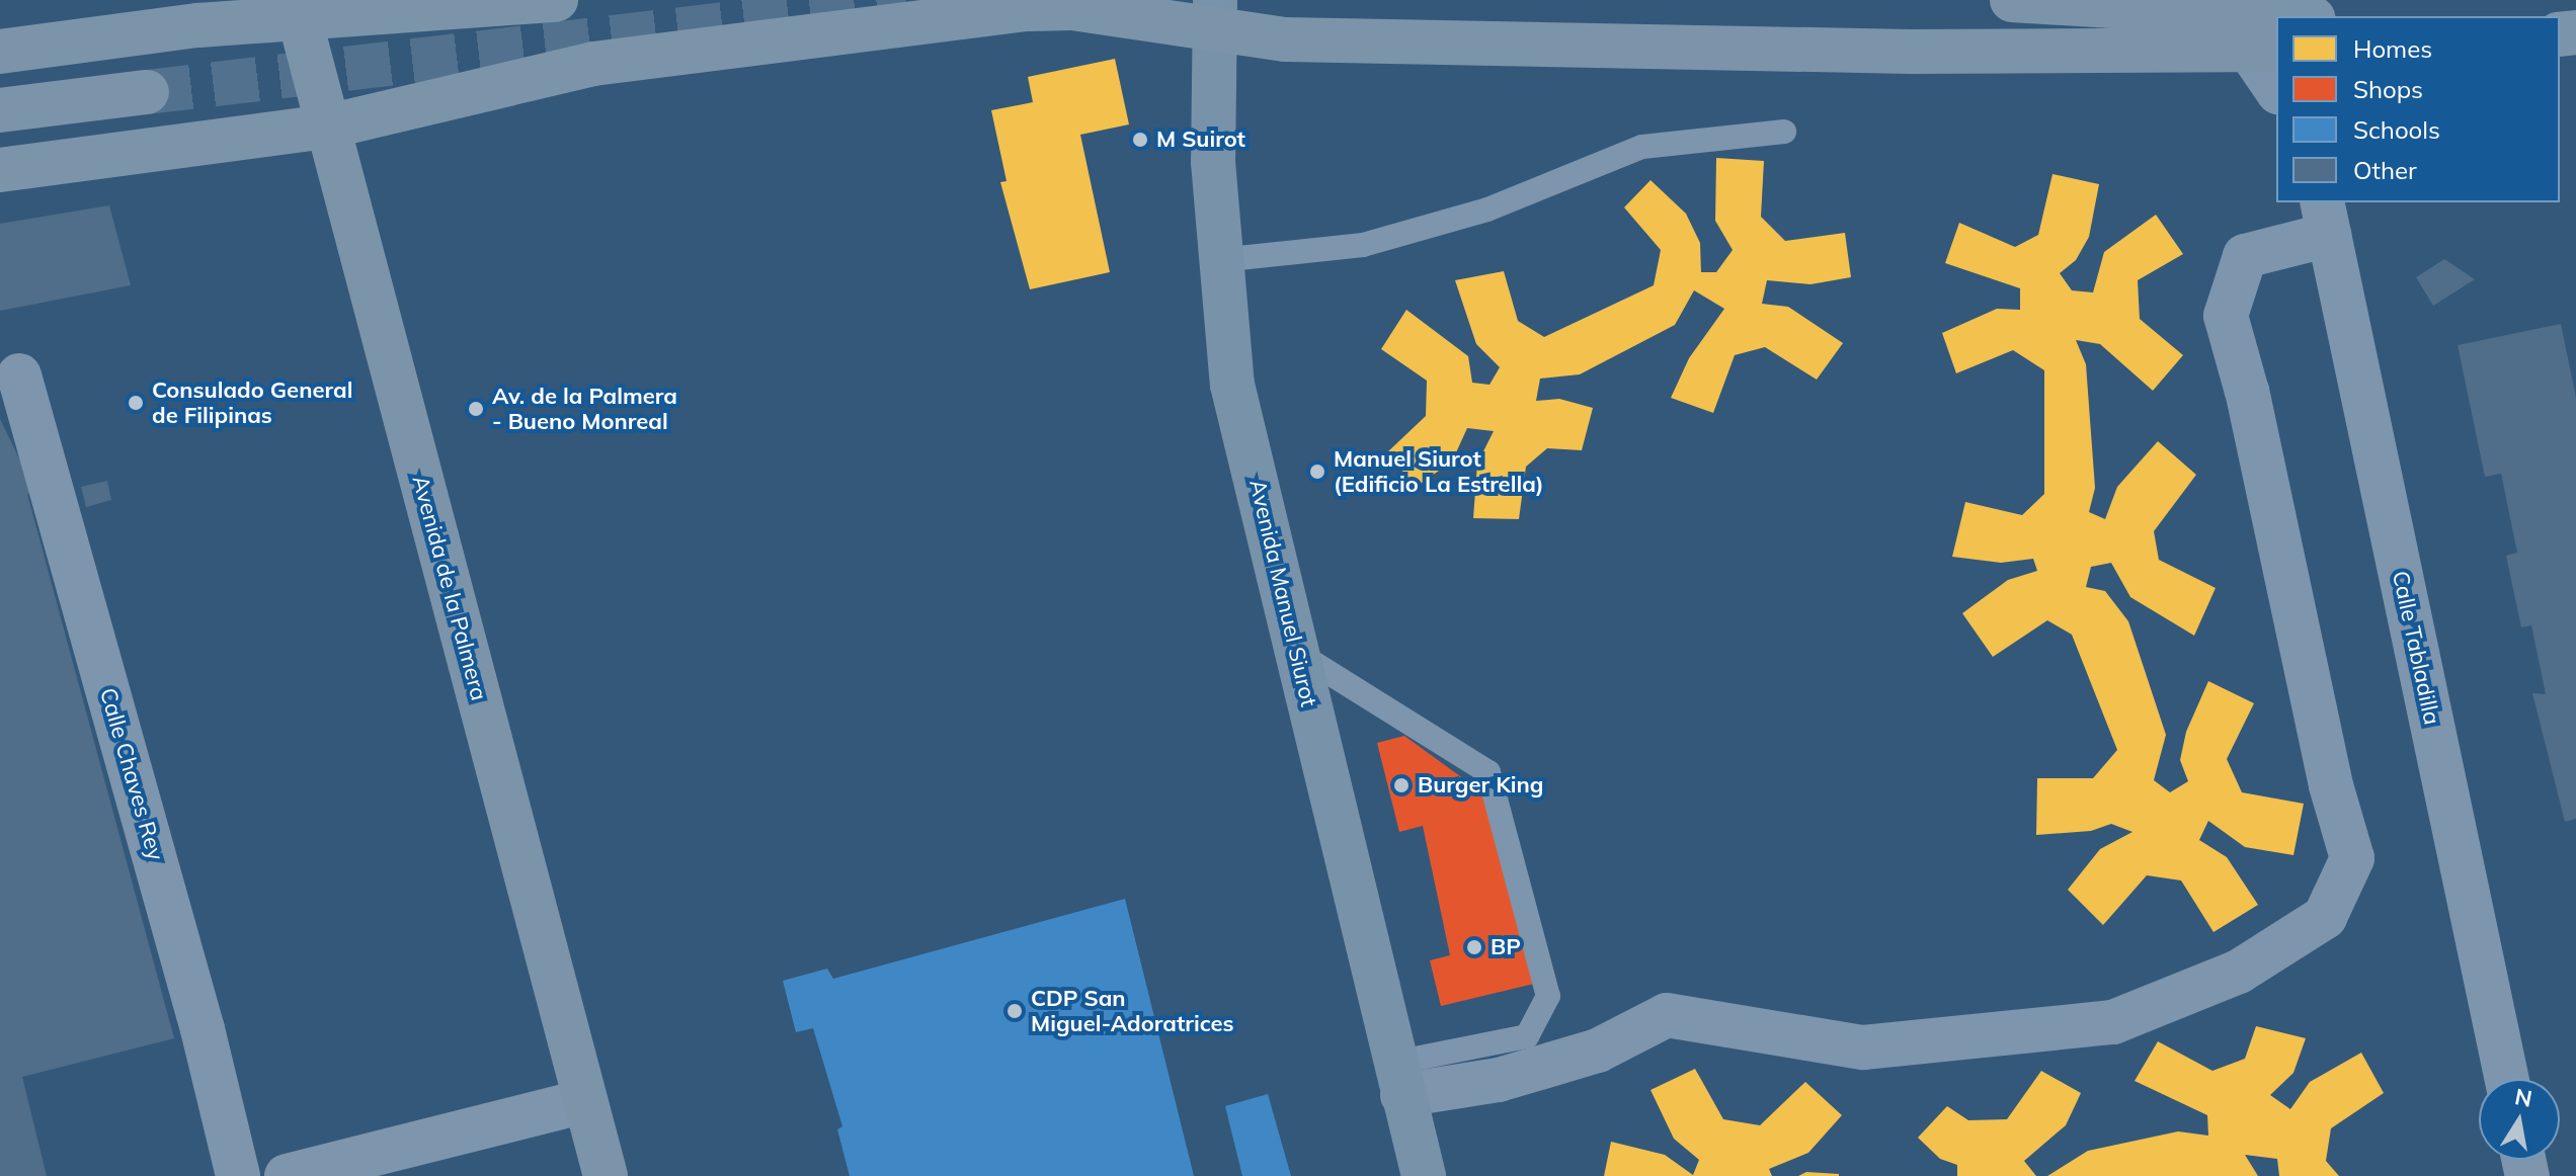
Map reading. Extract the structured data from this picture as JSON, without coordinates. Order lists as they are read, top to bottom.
{
  "streets": {
    "main road": ["Avenida de la Palmera", "Avenida Manuel Siurot"],
    "street": ["Calle Tabladilla", "Calle Chaves Rey"]
  },
  "places": [
    "M Suirot",
    "Consulado General de Filipinas",
    "Av. de la Palmera - Bueno Monreal",
    "Manuel Siurot (Edificio La Estrella)",
    "Burger King",
    "BP",
    "CDP San Miguel-Adoratrices"
  ],
  "legend": [
    "Homes",
    "Shops",
    "Schools",
    "Other"
  ],
  "north": "top"
}
